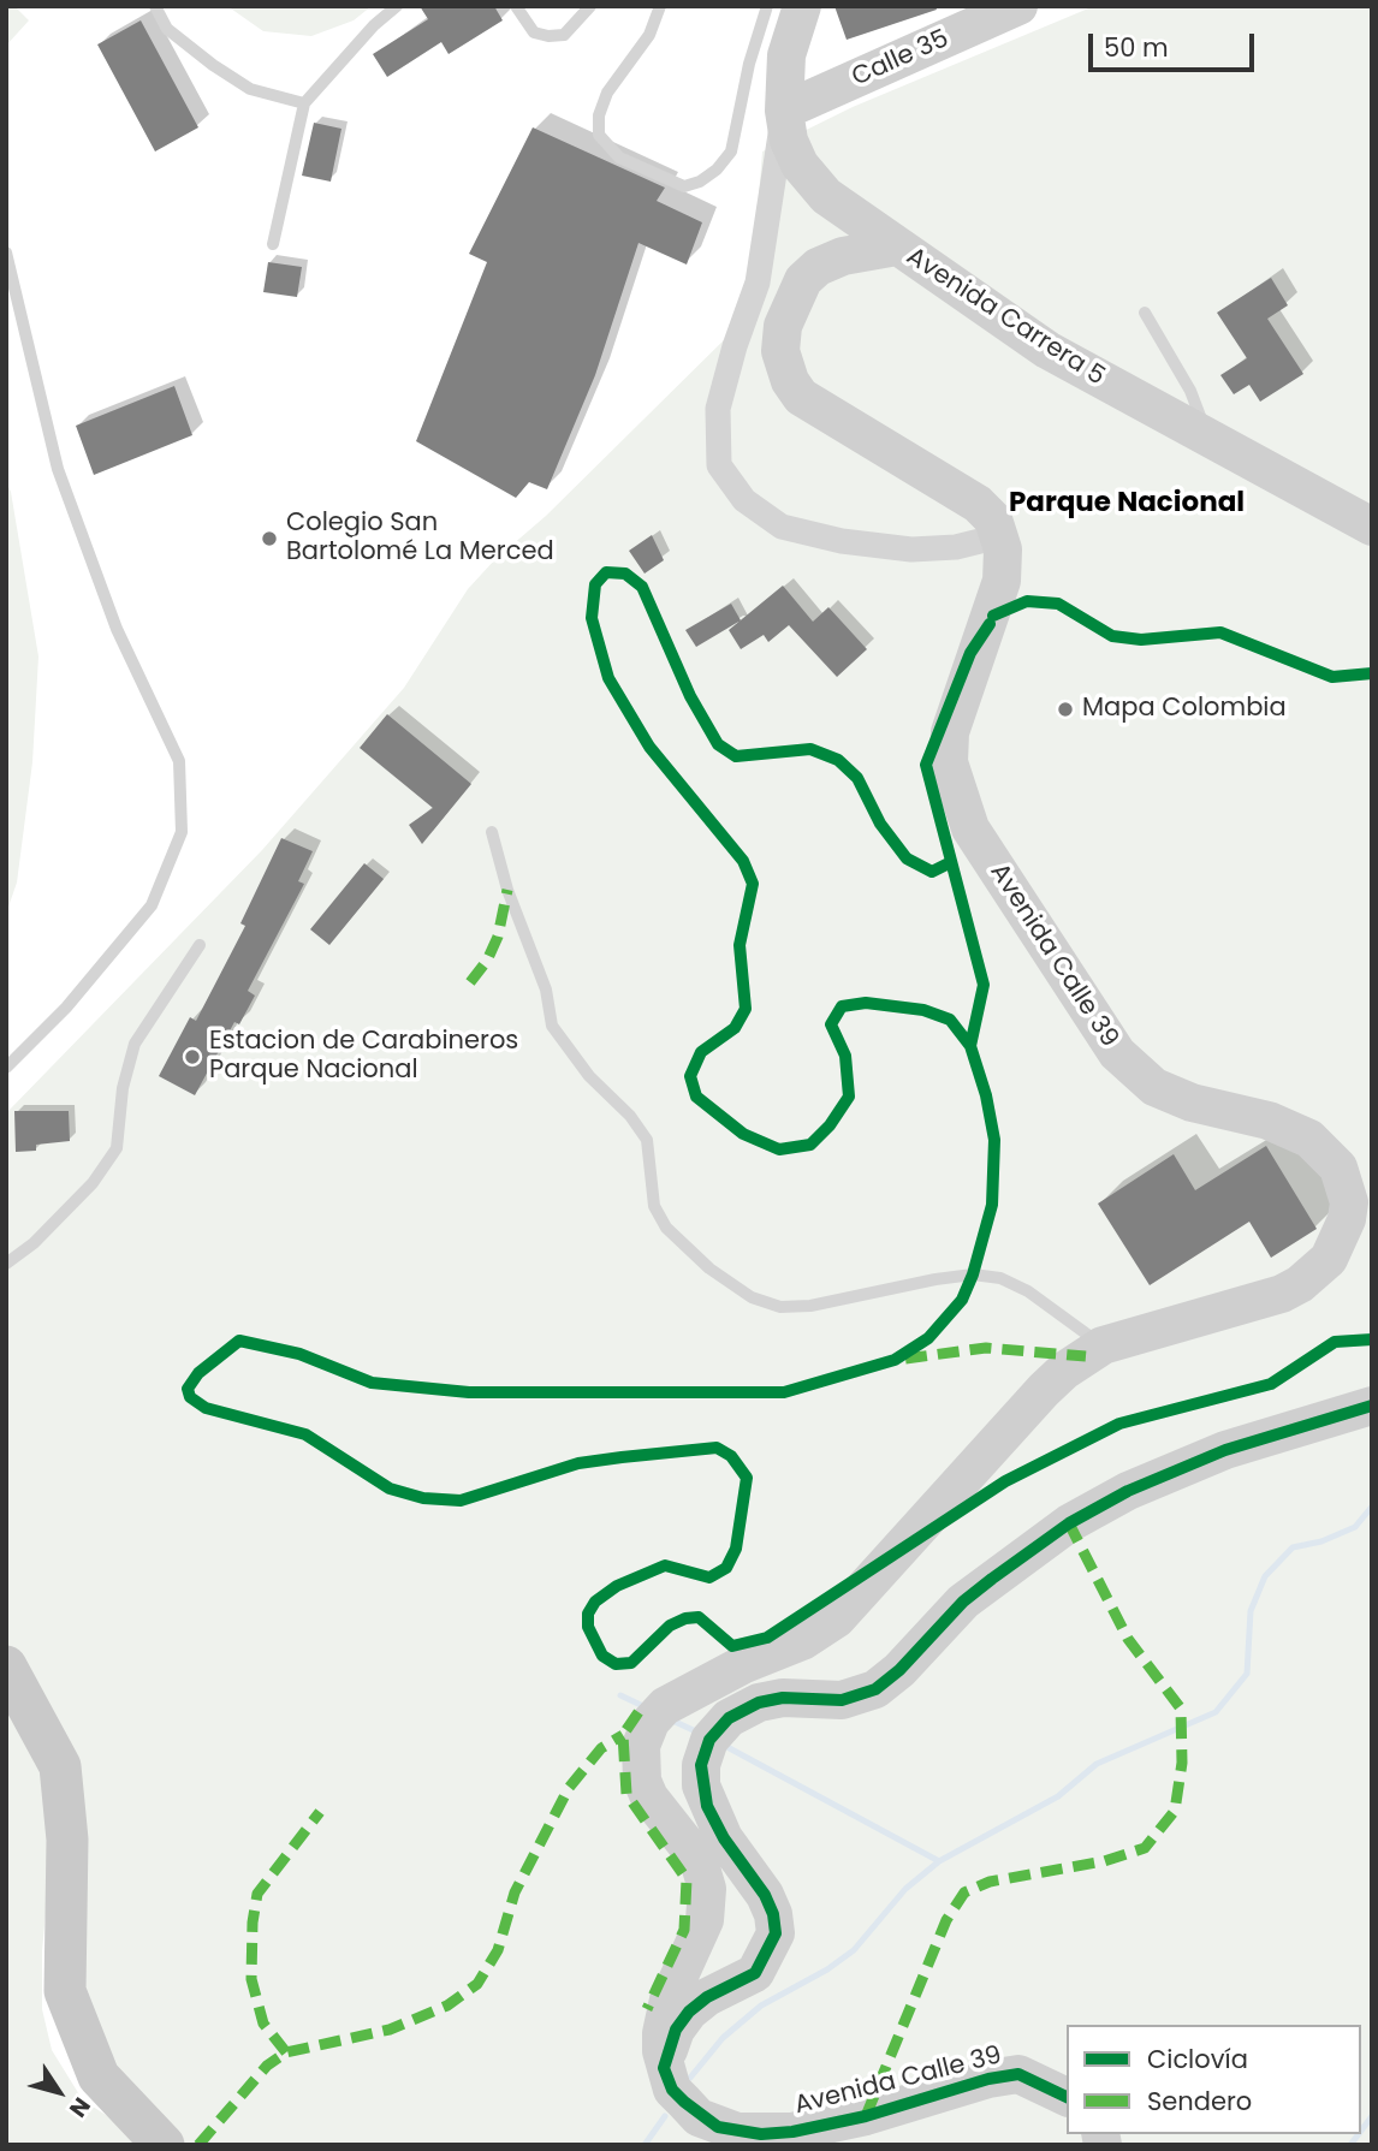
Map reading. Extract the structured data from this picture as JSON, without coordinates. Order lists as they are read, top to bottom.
{
  "streets": {
    "street": ["Calle 35", "Avenida Carrera 5", "Avenida Calle 39"]
  },
  "crossings": [
    ["Calle 35", "Avenida Carrera 5"]
  ],
  "districts": ["Parque Nacional"],
  "places": ["Colegio San Bartolomé La Merced", "Mapa Colombia", "Estacion de Carabineros Parque Nacional"],
  "legend": ["Ciclovía", "Sendero"],
  "scale_bar": "50 m",
  "north": "bottom right"
}
